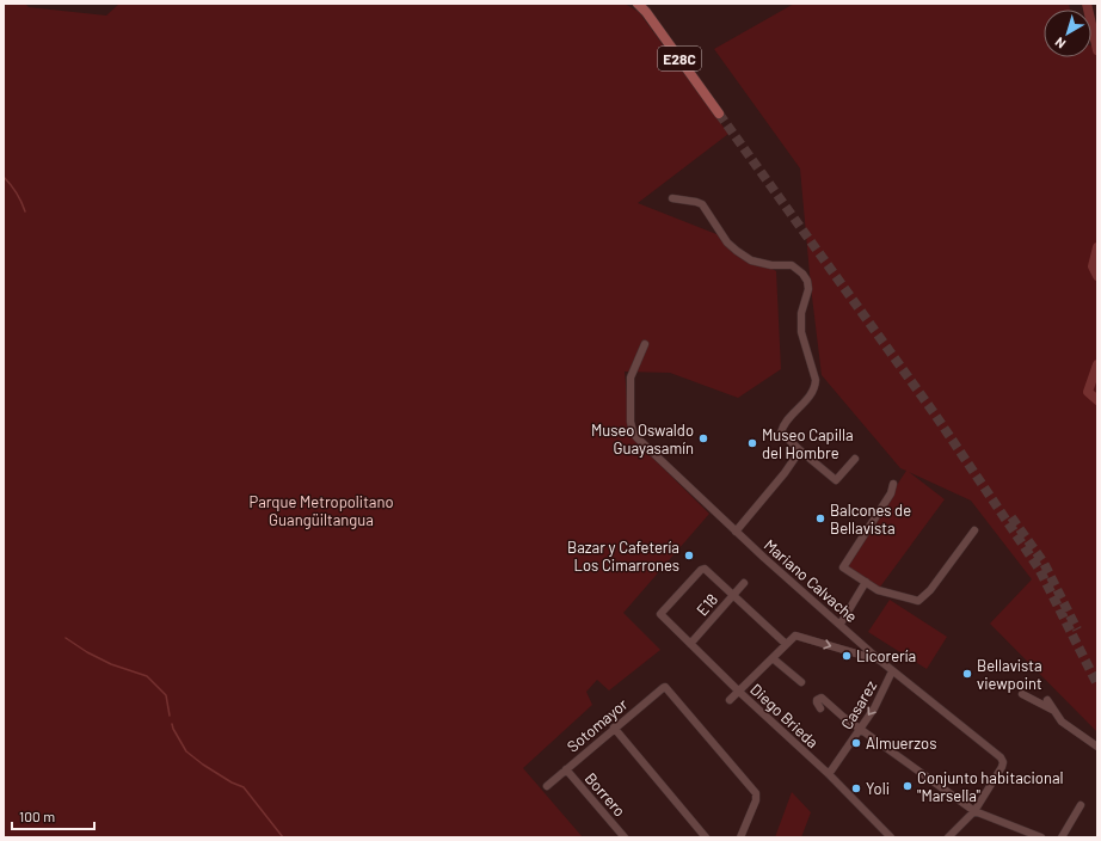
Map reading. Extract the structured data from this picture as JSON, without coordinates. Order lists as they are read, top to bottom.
{
  "streets": {
    "main road": ["E28C"],
    "street": [
      "Mariano Calvache",
      "E18",
      "Casarez",
      "Diego Brieda",
      "Sotomayor",
      "Borrero"
    ]
  },
  "crossings": [
    ["Mariano Calvache", "Casarez"],
    ["E18", "Diego Brieda"],
    ["Casarez", "Diego Brieda"],
    ["Sotomayor", "Borrero"]
  ],
  "one_way": ["Casarez"],
  "parks": ["Parque Metropolitano Guangüiltangua"],
  "places": [
    "Museo Oswaldo Guayasamín",
    "Museo Capilla del Hombre",
    "Balcones de Bellavista",
    "Bazar y Cafetería Los Cimarrones",
    "Licorería",
    "Bellavista viewpoint",
    "Almuerzos",
    "Conjunto habitacional \"Marsella\"",
    "Yoli"
  ],
  "scale_bar": "100 m",
  "north": "bottom left"
}
